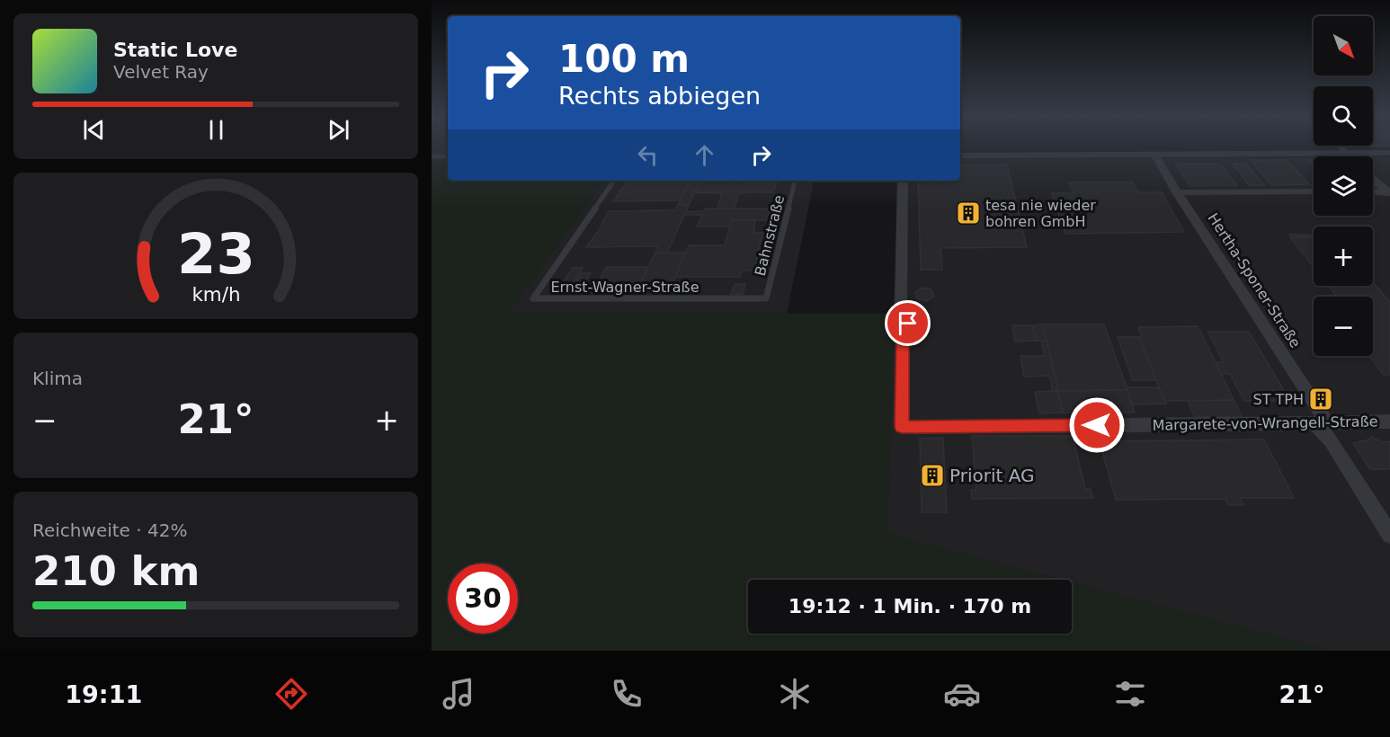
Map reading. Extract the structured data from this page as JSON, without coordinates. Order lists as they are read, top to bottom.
{
  "streets": {
    "street": ["Hertha-Sponer-Straße", "Margarete-von-Wrangell-Straße"],
    "lane": ["Bahnstraße", "Ernst-Wagner-Straße"]
  },
  "crossings": [
    ["Bahnstraße", "Ernst-Wagner-Straße"],
    ["Hertha-Sponer-Straße", "Margarete-von-Wrangell-Straße"]
  ],
  "places": {
    "building": ["tesa nie wieder bohren GmbH", "ST TPH", "Priorit AG"]
  },
  "north": "bottom right",
  "page": {
    "map_buttons": ["+", "−"],
    "turn": ["100 m", "Rechts abbiegen"],
    "song": ["Static Love", "Velvet Ray"],
    "tile": [
      "Klima",
      ["Reichweite · 42%", "210 km"]
    ],
    "heat": ["−", "21°", "+"],
    "limit": "30",
    "trip": "19:12 · 1 Min. · 170 m",
    "tabs": ["19:11", "21°"],
    "gauge": ["23", "km/h"]
  }
}
